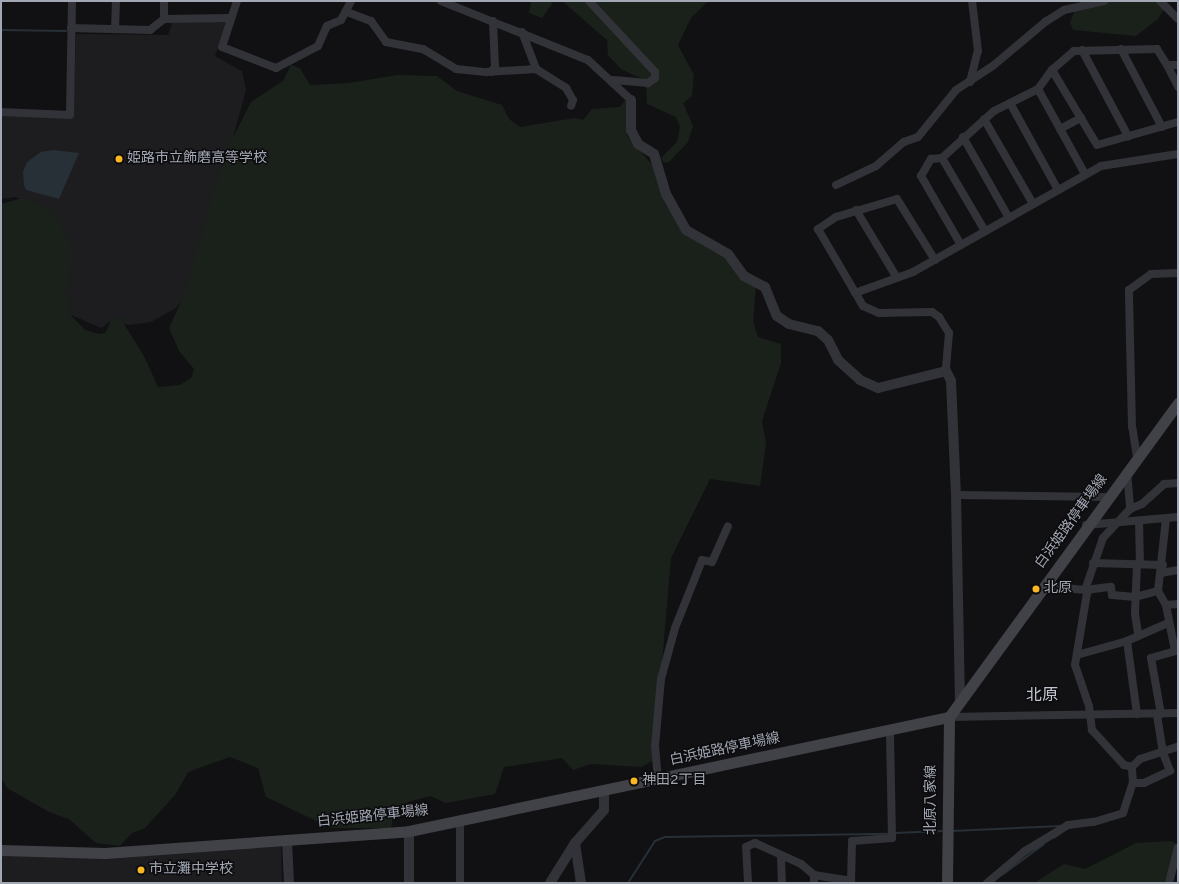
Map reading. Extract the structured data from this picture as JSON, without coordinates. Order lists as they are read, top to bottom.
{
  "streets": {
    "main road": ["白浜姫路停車場線", "北原八家線"]
  },
  "crossings": [
    ["白浜姫路停車場線", "北原八家線"]
  ],
  "districts": ["北原"],
  "places": [
    "姫路市立飾磨高等学校",
    "北原",
    "神田2丁目",
    "市立灘中学校"
  ]
}
